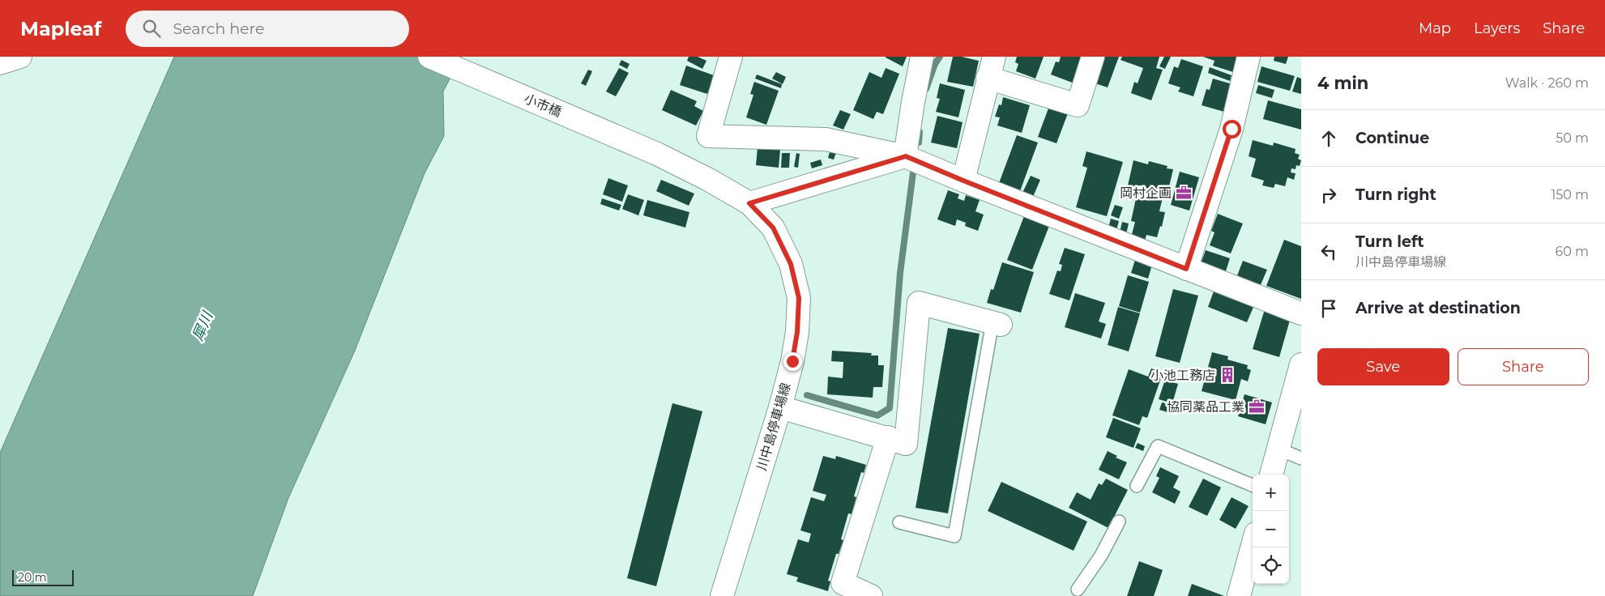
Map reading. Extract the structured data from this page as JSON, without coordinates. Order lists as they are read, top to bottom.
{
  "streets": {
    "street": ["小市橋", "川中島停車場線"]
  },
  "crossings": [
    ["小市橋", "川中島停車場線"]
  ],
  "water": ["犀川"],
  "places": {
    "office": ["岡村企画", "協同薬品工業"],
    "building": ["小池工務店"]
  },
  "scale_bar": "20 m",
  "page": {
    "header": "Mapleaf",
    "search": "Search here",
    "nav": ["Map", "Layers", "Share"],
    "heading": ["4 min", "Walk · 260 m"],
    "list": [
      ["Continue", "50 m"],
      ["Turn right", "150 m"],
      ["Turn left", "川中島停車場線", "60 m"],
      "Arrive at destination"
    ],
    "buttons": ["Save", "Share"],
    "map_buttons": ["+", "−"],
    "scale": "20 m"
  }
}
